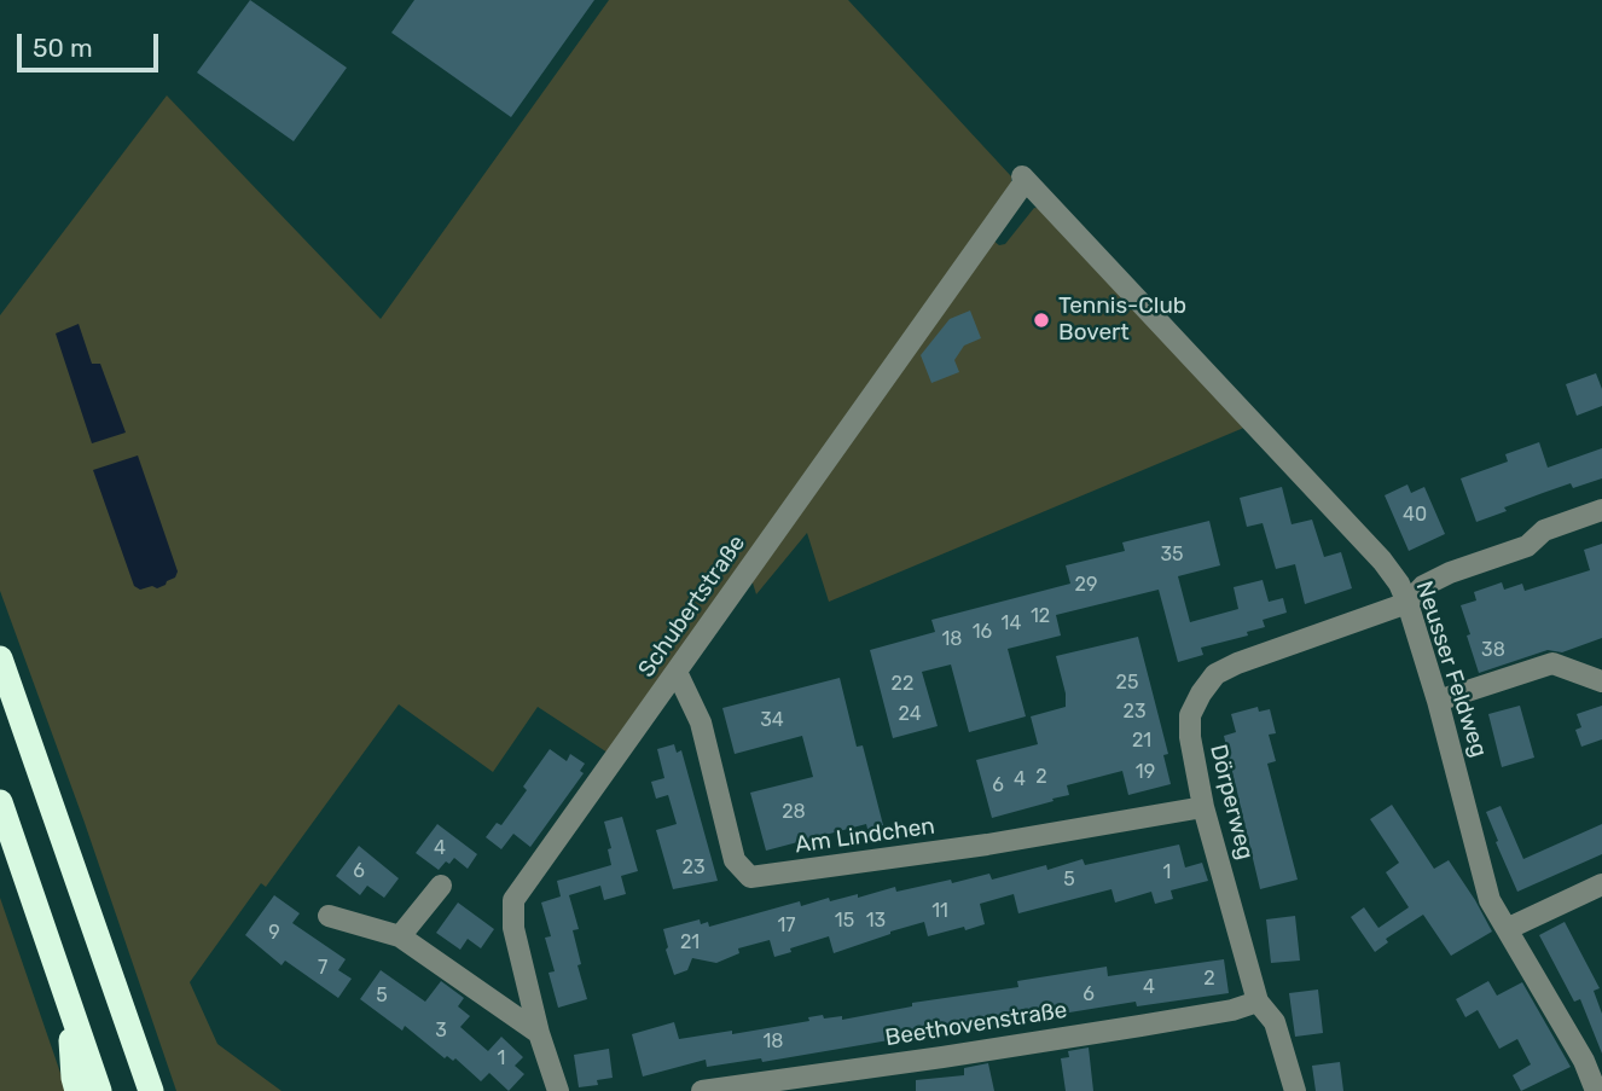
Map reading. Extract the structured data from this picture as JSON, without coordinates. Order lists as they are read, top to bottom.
{
  "streets": {
    "street": [
      "Schubertstraße",
      "Neusser Feldweg",
      "Dörperweg",
      "Am Lindchen",
      "Beethovenstraße"
    ]
  },
  "crossings": [
    ["Schubertstraße", "Neusser Feldweg"],
    ["Schubertstraße", "Am Lindchen"],
    ["Neusser Feldweg", "Dörperweg"],
    ["Dörperweg", "Am Lindchen"],
    ["Dörperweg", "Beethovenstraße"]
  ],
  "places": ["Tennis-Club Bovert"],
  "house_numbers": [
    "40",
    "35",
    "29",
    "12",
    "14",
    "16",
    "18",
    "38",
    "25",
    "22",
    "23",
    "24",
    "34",
    "21",
    "19",
    "2",
    "4",
    "6",
    "28",
    "4",
    "23",
    "6",
    "1",
    "5",
    "11",
    "15",
    "13",
    "17",
    "9",
    "21",
    "7",
    "2",
    "4",
    "6",
    "5",
    "3",
    "18",
    "1"
  ],
  "scale_bar": "50 m"
}
